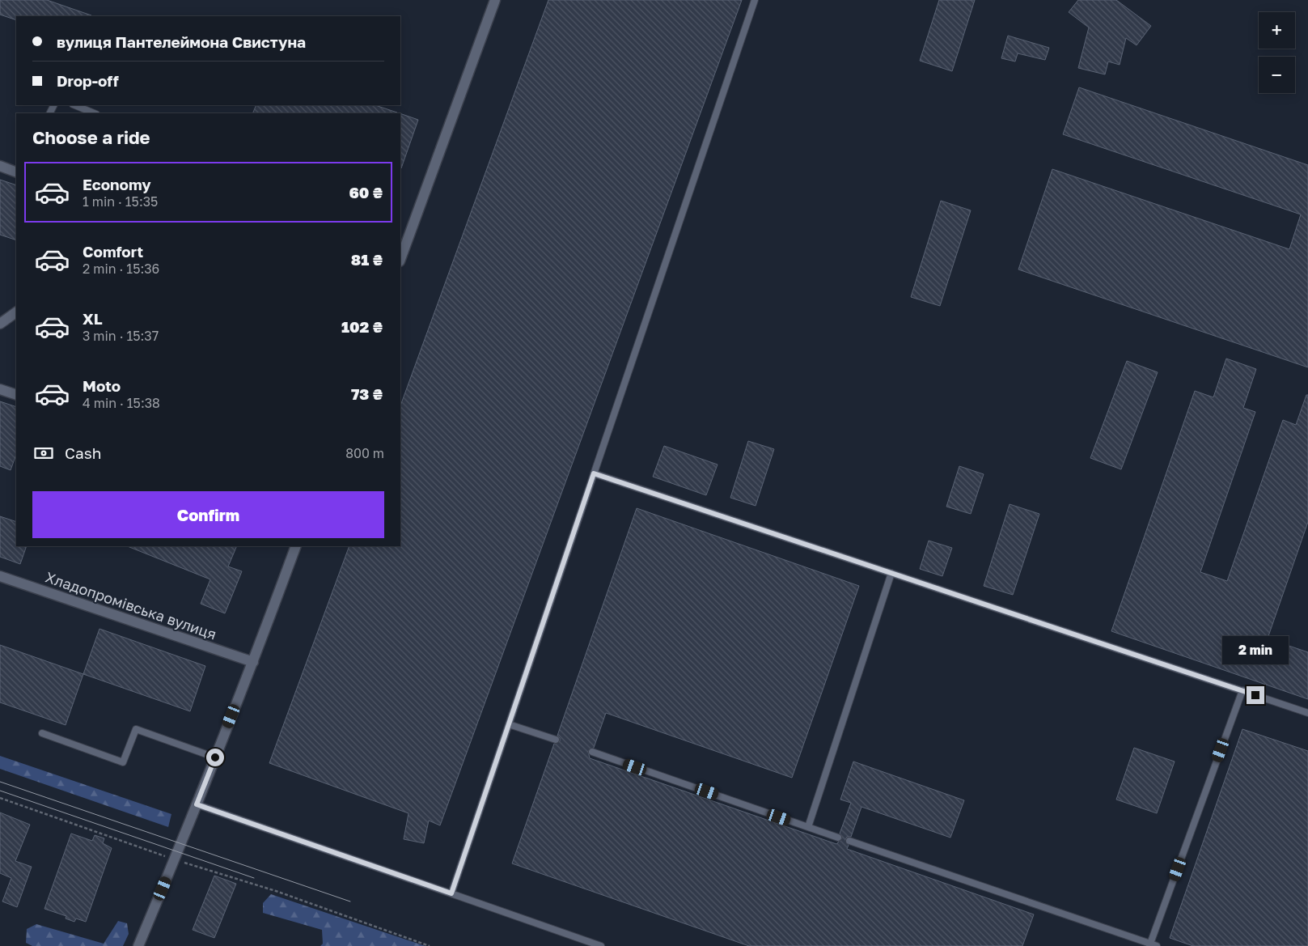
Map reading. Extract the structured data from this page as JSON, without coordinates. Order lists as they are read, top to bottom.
{
  "streets": {
    "street": ["Хладопромівська вулиця"]
  },
  "page": {
    "map_buttons": ["+", "−"],
    "banner": ["вулиця Пантелеймона Свистуна", "Drop-off"],
    "heading": "Choose a ride",
    "list": [
      {
        "name": "Economy",
        "note": "1 min · 15:35",
        "value": "60 ₴"
      },
      {
        "name": "Comfort",
        "note": "2 min · 15:36",
        "value": "81 ₴"
      },
      {
        "name": "XL",
        "note": "3 min · 15:37",
        "value": "102 ₴"
      },
      {
        "name": "Moto",
        "note": "4 min · 15:38",
        "value": "73 ₴"
      }
    ],
    "pay": ["Cash", "800 m"],
    "buttons": "Confirm",
    "bubble": "2 min"
  }
}
